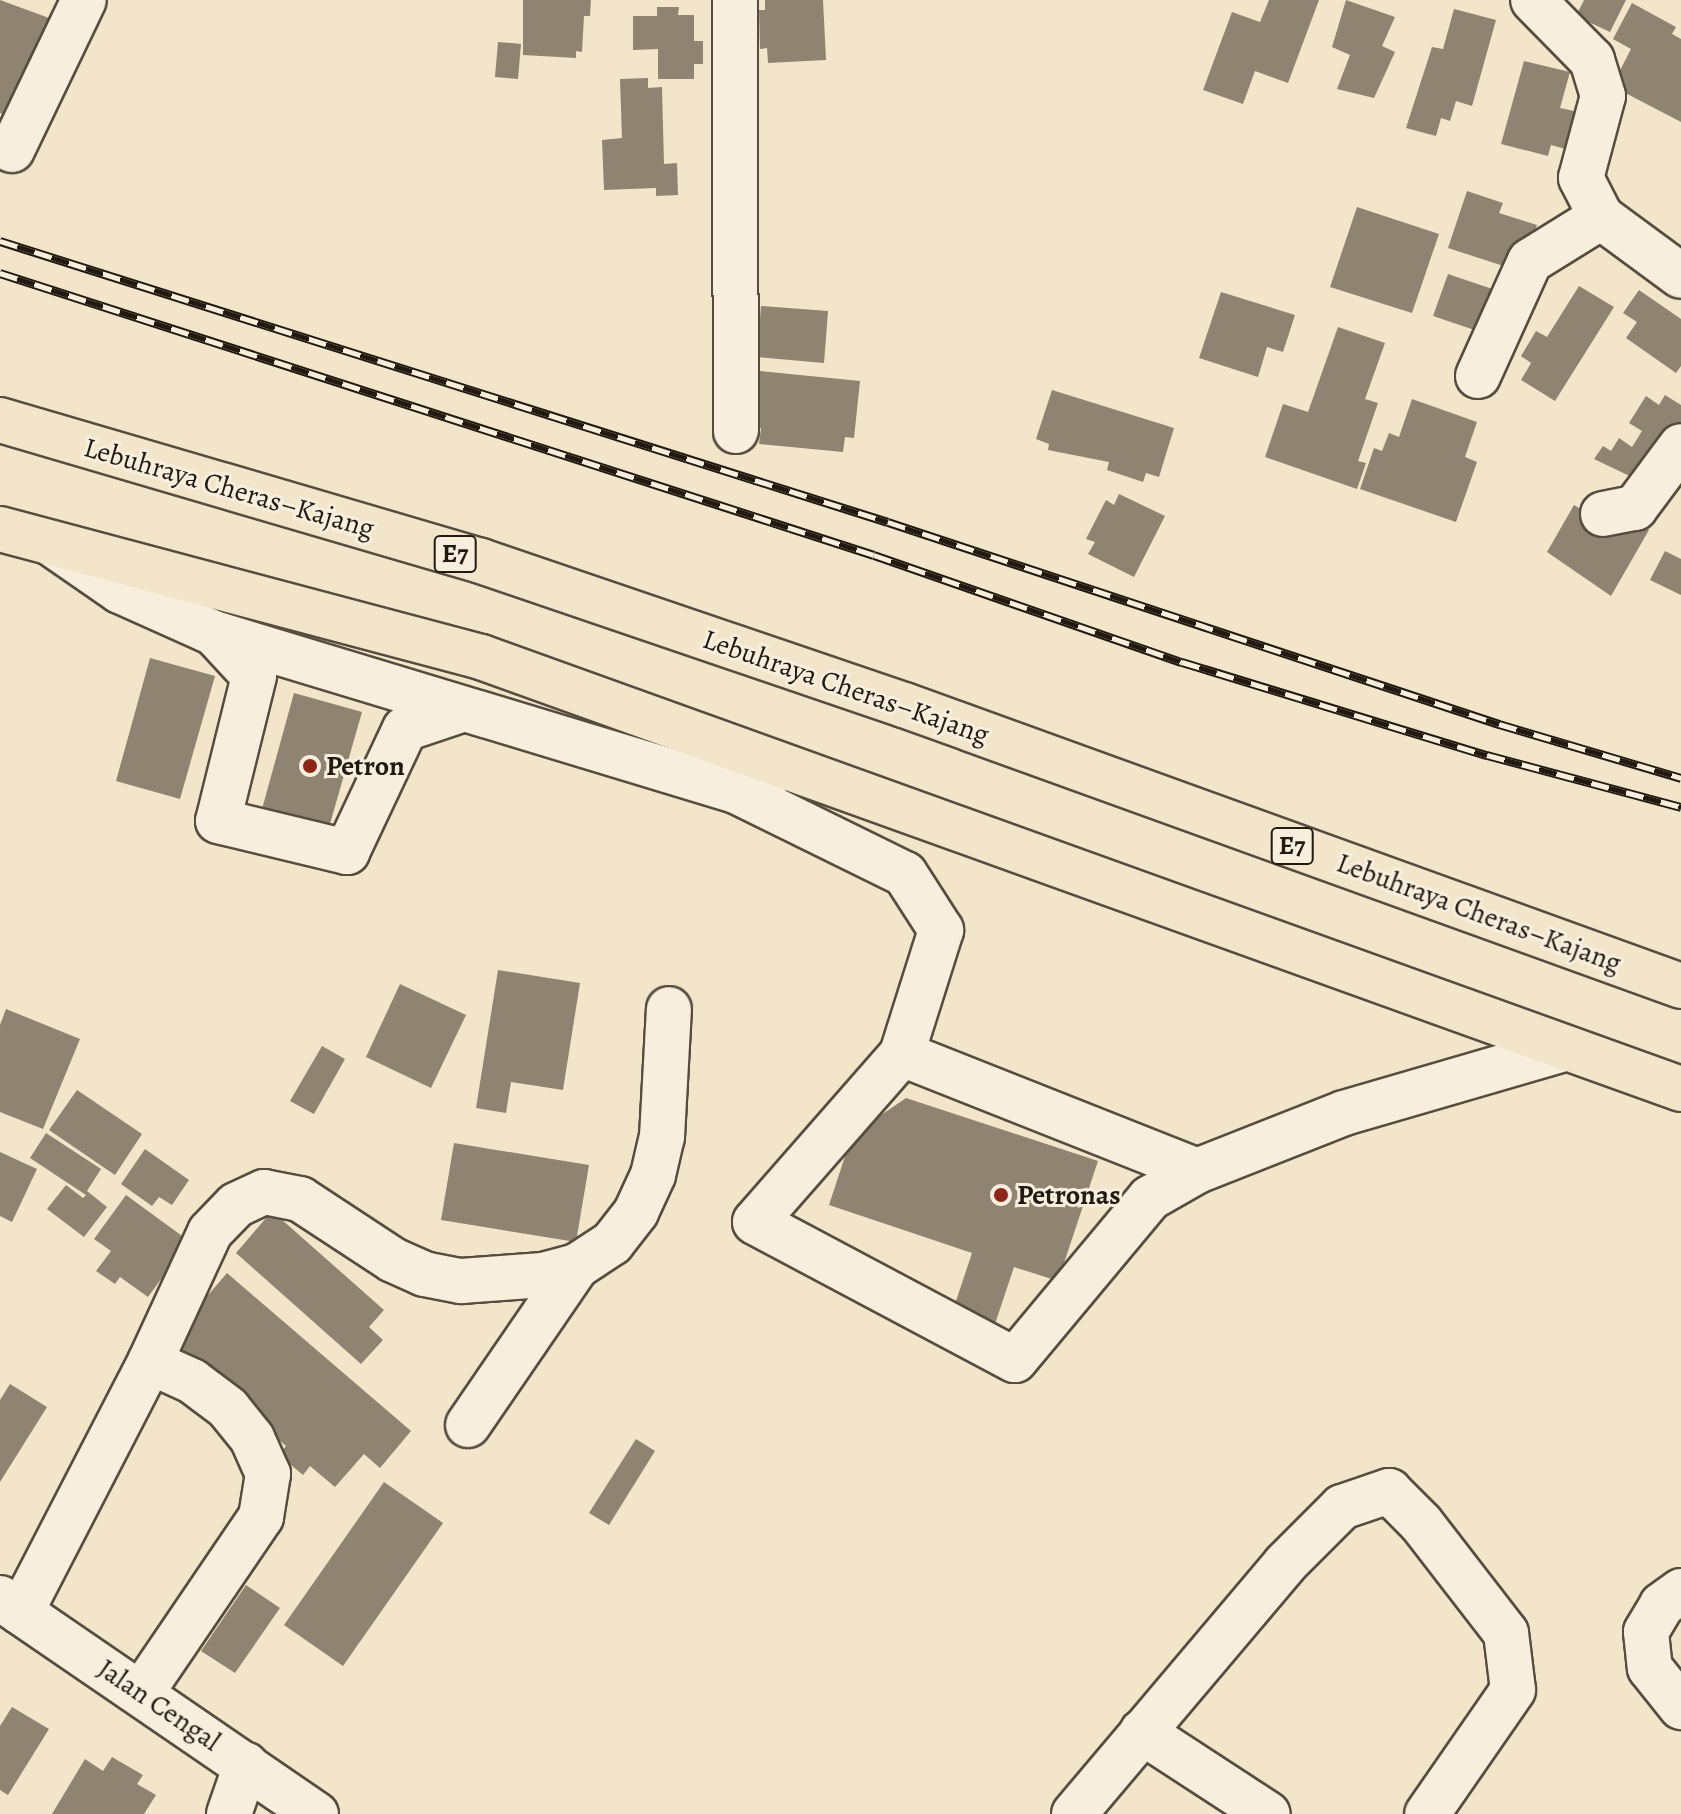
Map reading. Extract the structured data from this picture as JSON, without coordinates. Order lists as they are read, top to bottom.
{
  "streets": {
    "highway": ["Lebuhraya Cheras–Kajang", "E7"],
    "street": ["Jalan Cengal"]
  },
  "places": ["Petron", "Petronas"]
}
